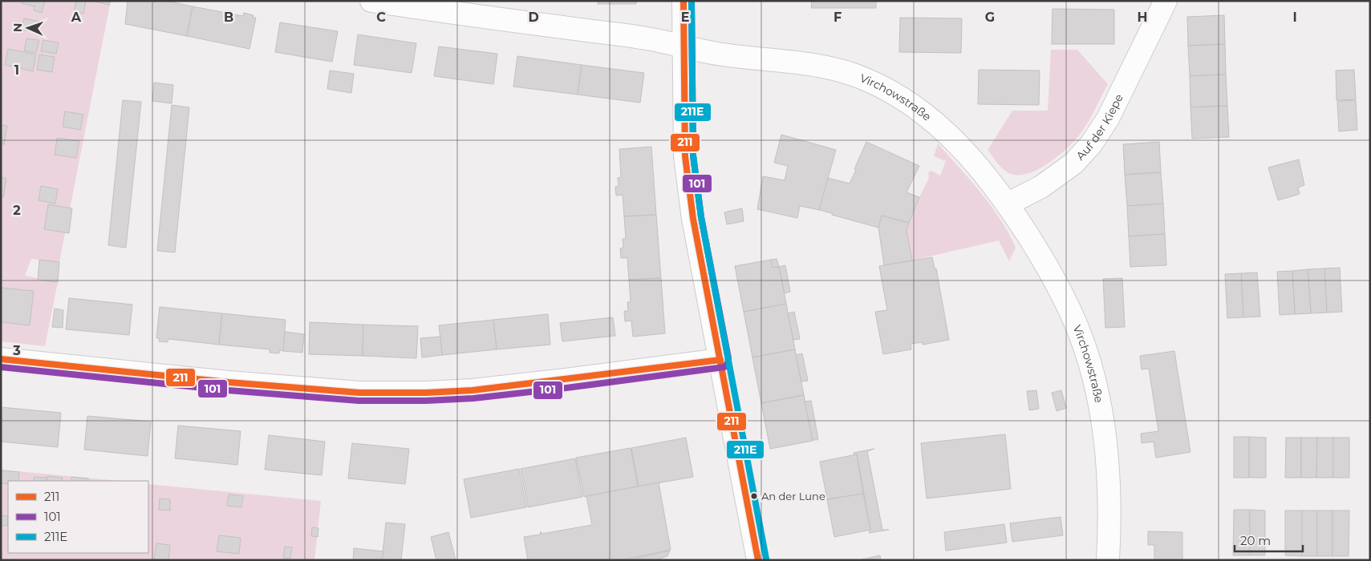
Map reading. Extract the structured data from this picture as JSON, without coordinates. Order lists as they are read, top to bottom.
{
  "streets": {
    "street": ["Virchowstraße", "Auf der Kiepe"]
  },
  "crossings": [
    ["Virchowstraße", "Auf der Kiepe"]
  ],
  "places": ["An der Lune"],
  "lines": ["transit line 211", "transit line 101", "transit line 211E"],
  "legend": ["211", "101", "211E"],
  "scale_bar": "20 m",
  "north": "left",
  "grid": {
    "columns": [
      "A",
      "B",
      "C",
      "D",
      "E",
      "F",
      "G",
      "H",
      "I"
    ],
    "rows": ["1", "2", "3"]
  }
}
